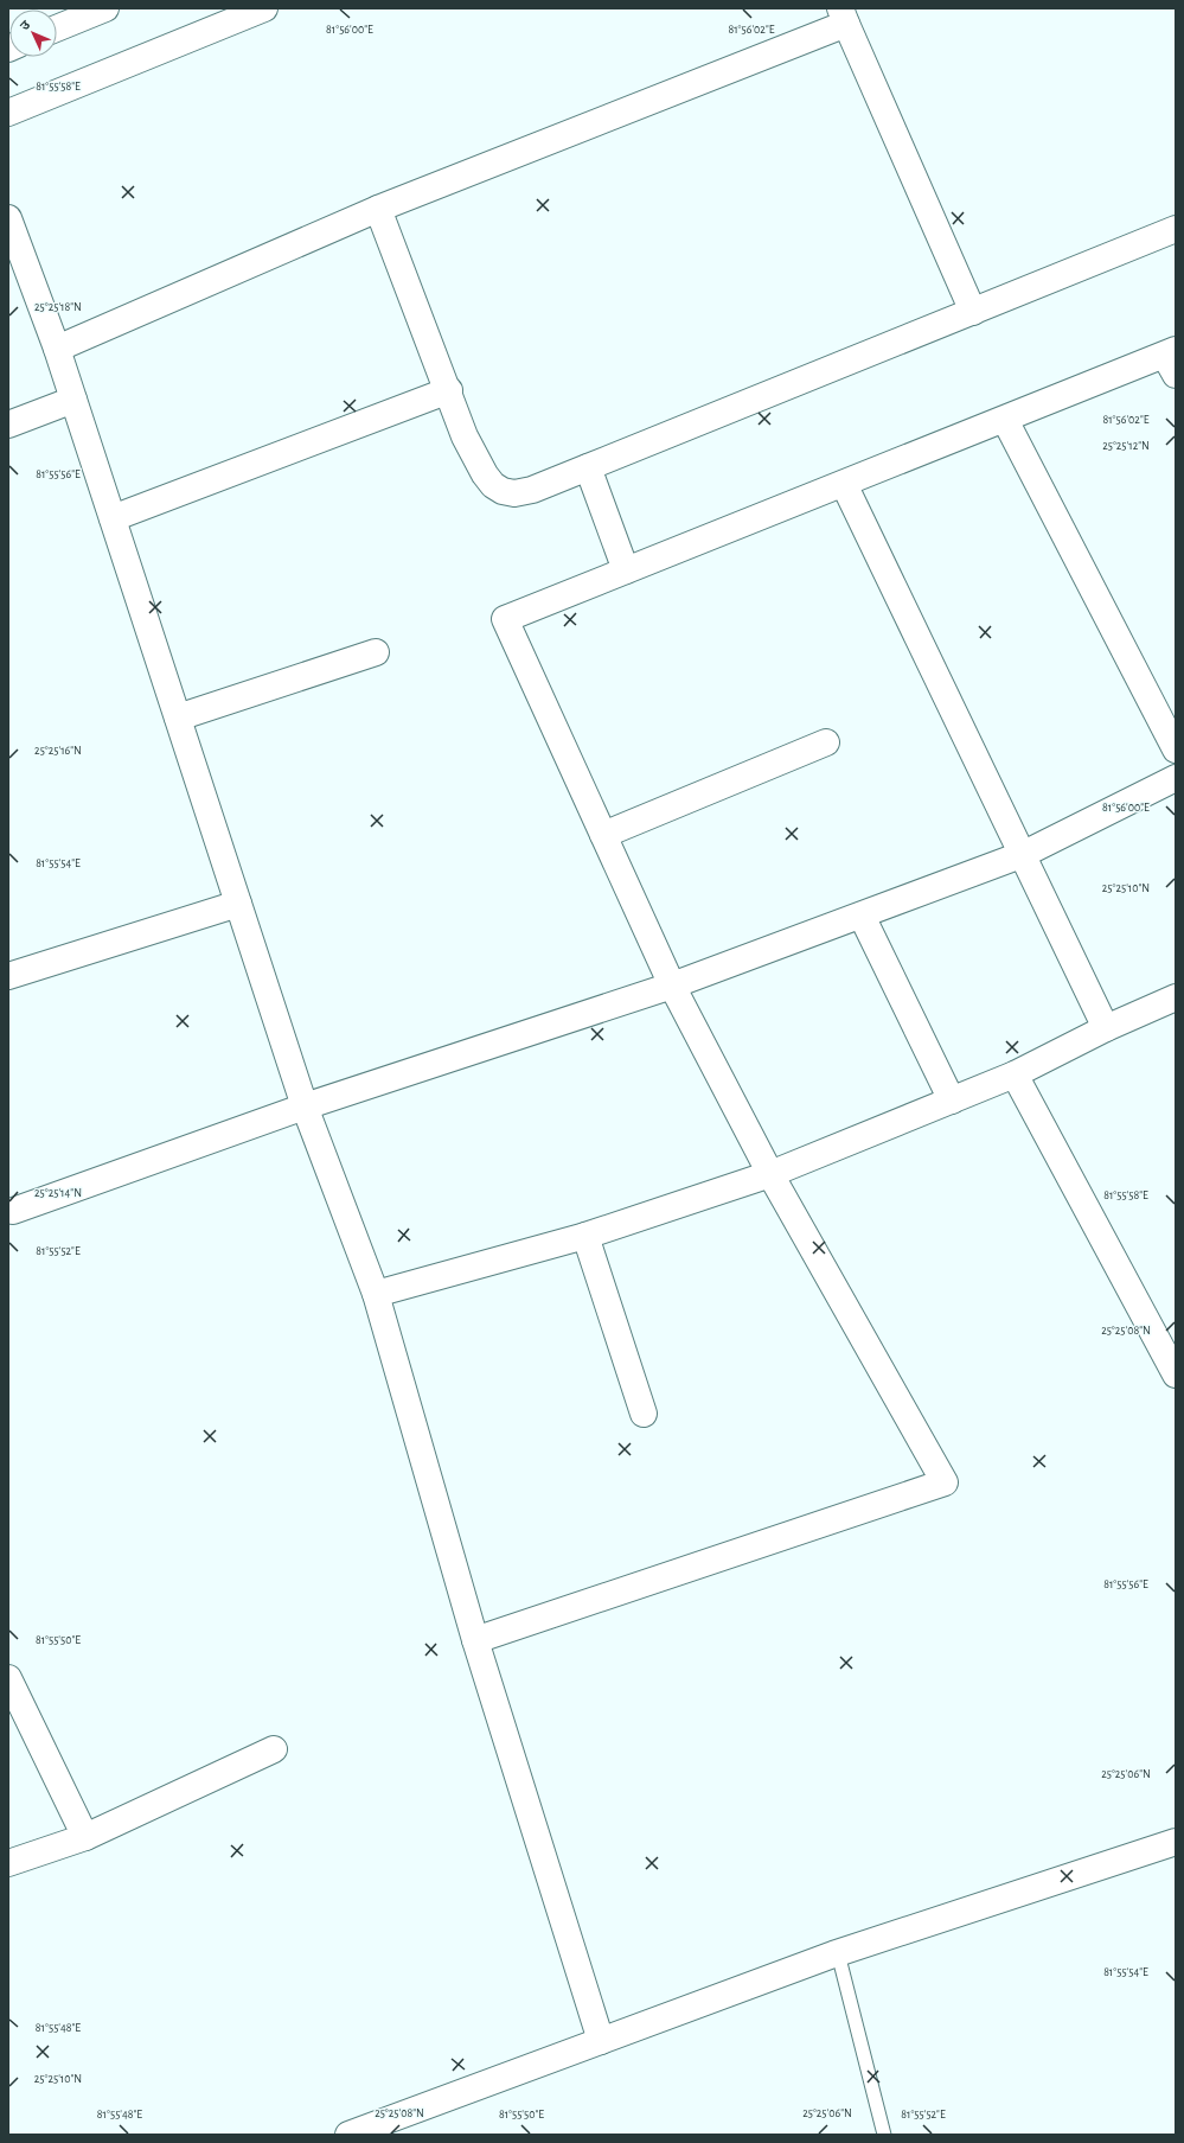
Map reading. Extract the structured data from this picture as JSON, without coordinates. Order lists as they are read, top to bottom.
{
  "north": "top left",
  "coordinates": [
    "81°56'00\"E",
    "81°56'02\"E",
    "81°55'58\"E",
    "25°25'18\"N",
    "25°25'12\"N",
    "81°55'56\"E",
    "25°25'16\"N",
    "81°55'54\"E",
    "25°25'10\"N",
    "25°25'14\"N",
    "81°55'52\"E",
    "25°25'08\"N",
    "81°55'50\"E",
    "25°25'06\"N",
    "81°55'48\"E"
  ]
}
